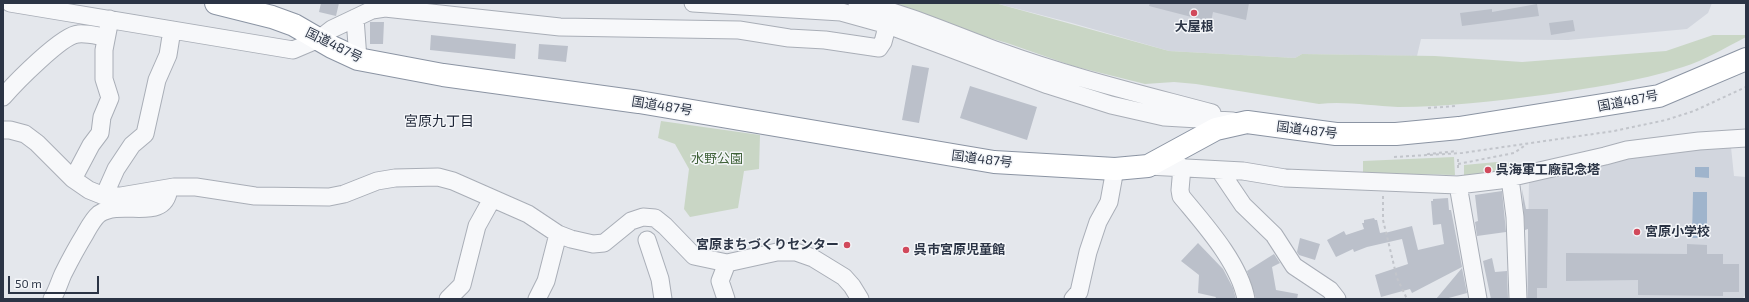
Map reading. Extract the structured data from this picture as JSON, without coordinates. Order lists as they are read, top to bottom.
{
  "streets": {
    "highway": ["国道487号"]
  },
  "districts": ["宮原九丁目"],
  "parks": ["水野公園"],
  "places": [
    "大屋根",
    "呉海軍工廠記念塔",
    "宮原小学校",
    "宮原まちづくりセンター",
    "呉市宮原児童館"
  ],
  "scale_bar": "50 m"
}
